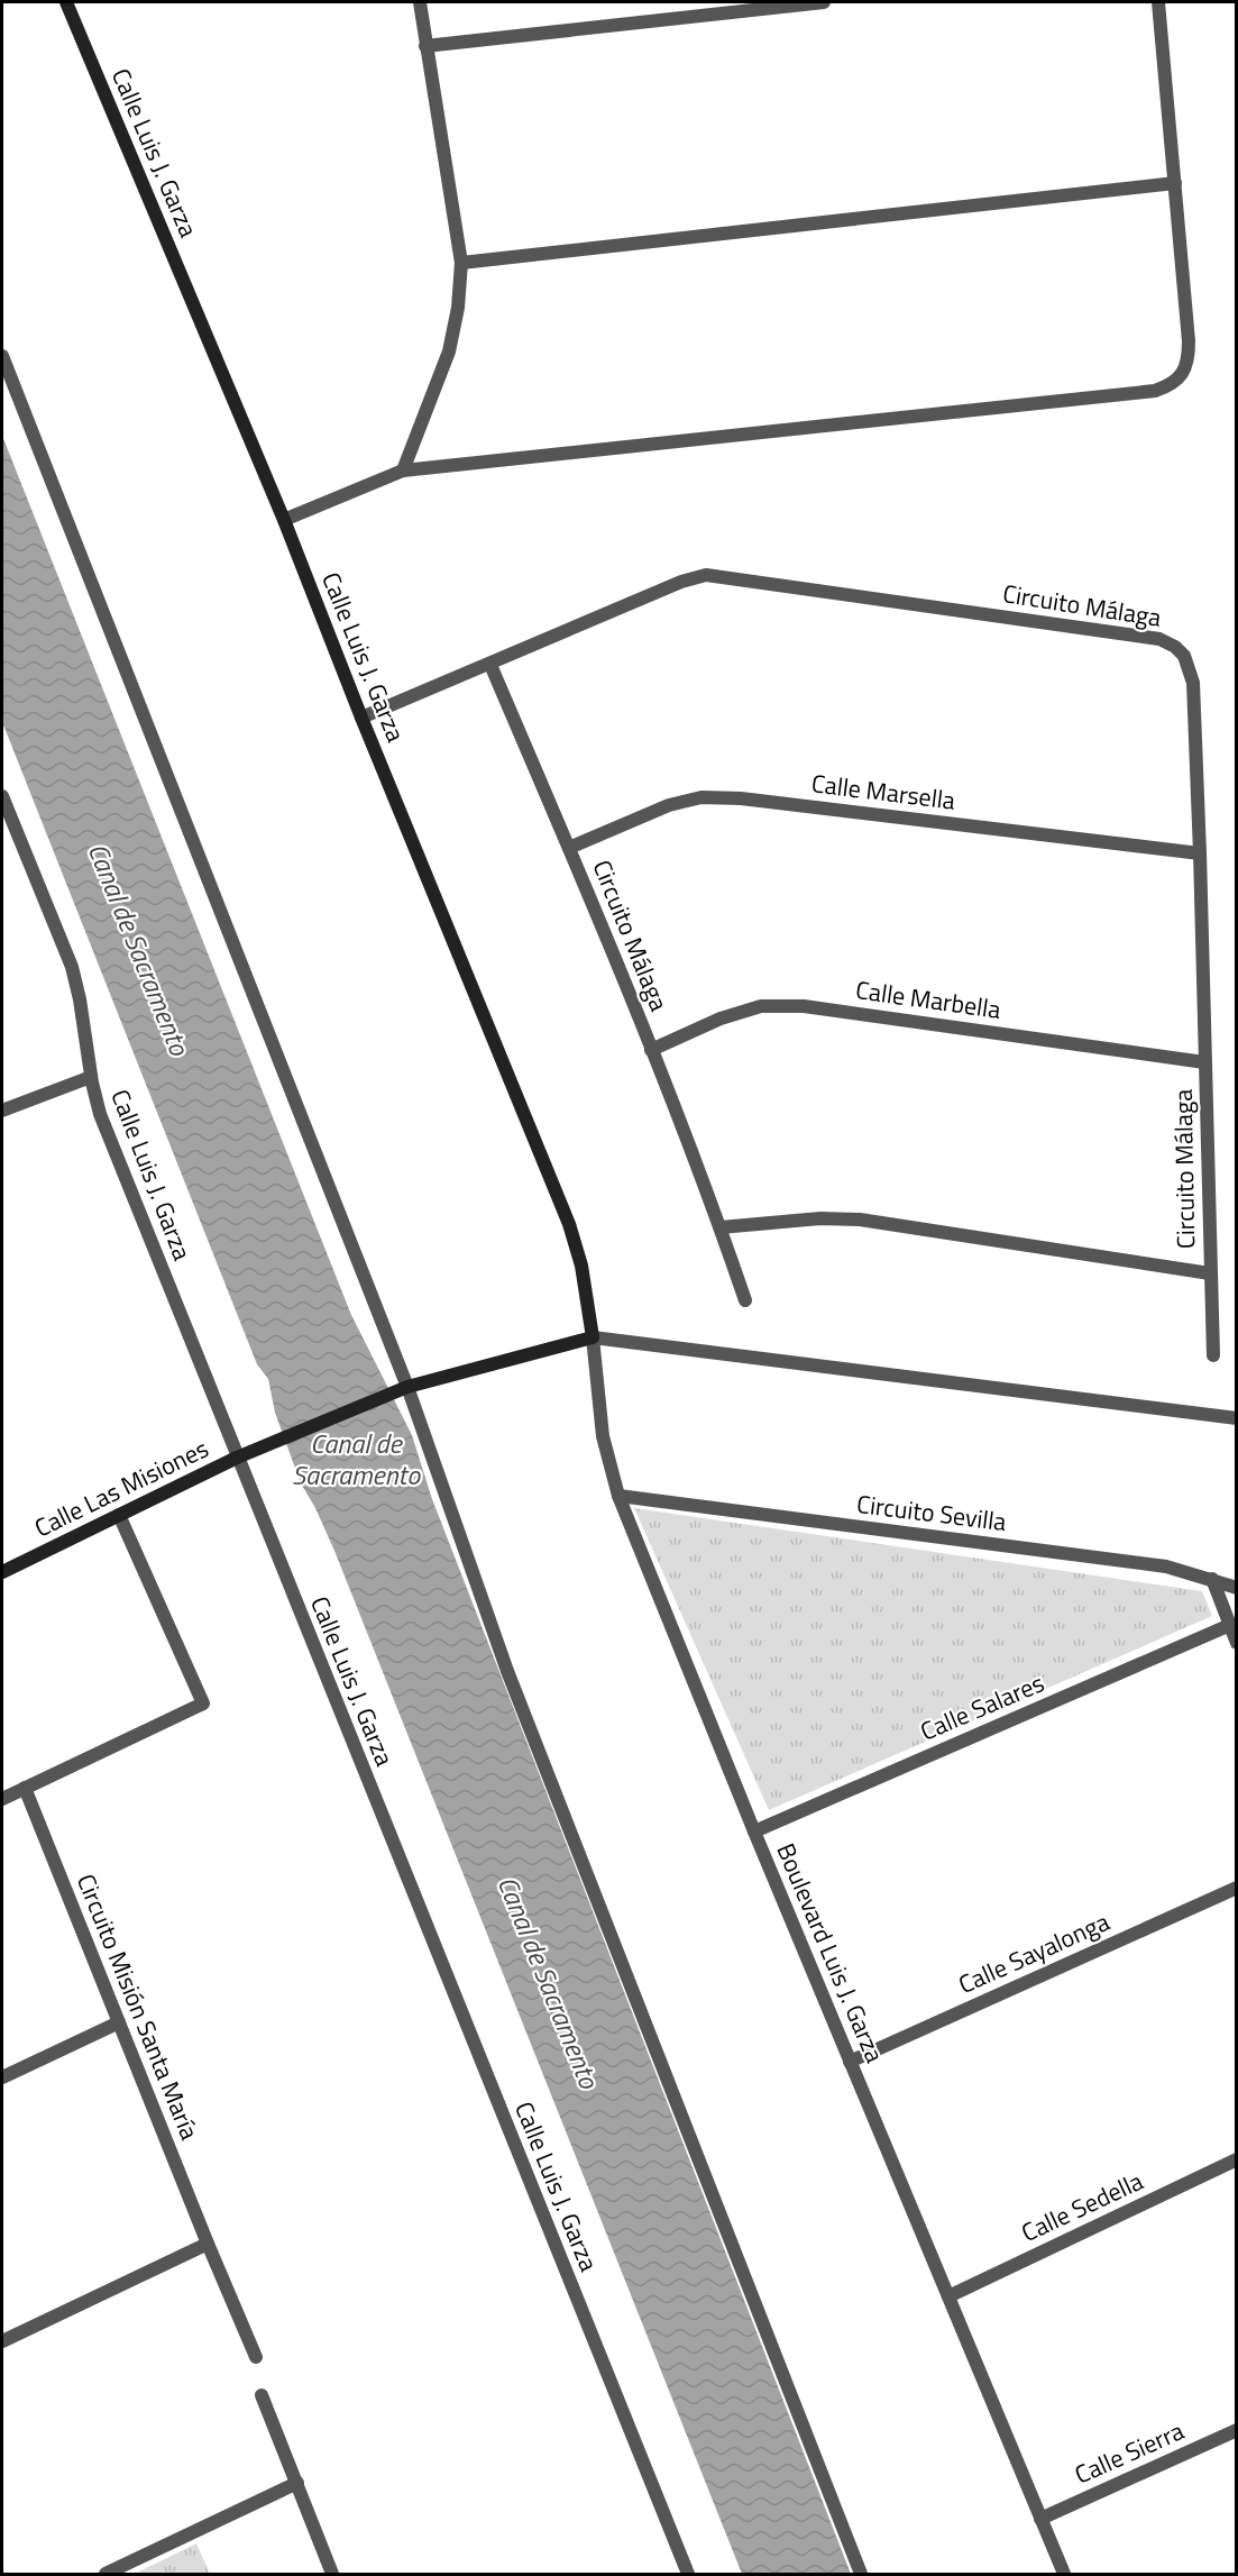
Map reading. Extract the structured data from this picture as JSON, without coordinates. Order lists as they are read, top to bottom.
{
  "streets": {
    "street": [
      "Calle Luis J. Garza",
      "Circuito Málaga",
      "Calle Marsella",
      "Calle Marbella",
      "Calle Las Misiones",
      "Circuito Sevilla",
      "Calle Salares",
      "Boulevard Luis J. Garza",
      "Calle Sayalonga",
      "Circuito Misión Santa María",
      "Calle Sedella",
      "Calle Sierra"
    ]
  },
  "crossings": [
    ["Calle Luis J. Garza", "Circuito Málaga"],
    ["Calle Luis J. Garza", "Calle Las Misiones"],
    ["Calle Luis J. Garza", "Boulevard Luis J. Garza"],
    ["Circuito Málaga", "Calle Marsella"],
    ["Circuito Málaga", "Calle Marbella"],
    ["Calle Las Misiones", "Boulevard Luis J. Garza"],
    ["Circuito Sevilla", "Boulevard Luis J. Garza"],
    ["Calle Salares", "Boulevard Luis J. Garza"],
    ["Boulevard Luis J. Garza", "Calle Sayalonga"],
    ["Boulevard Luis J. Garza", "Calle Sedella"],
    ["Boulevard Luis J. Garza", "Calle Sierra"]
  ],
  "water": ["Canal de Sacramento"]
}
